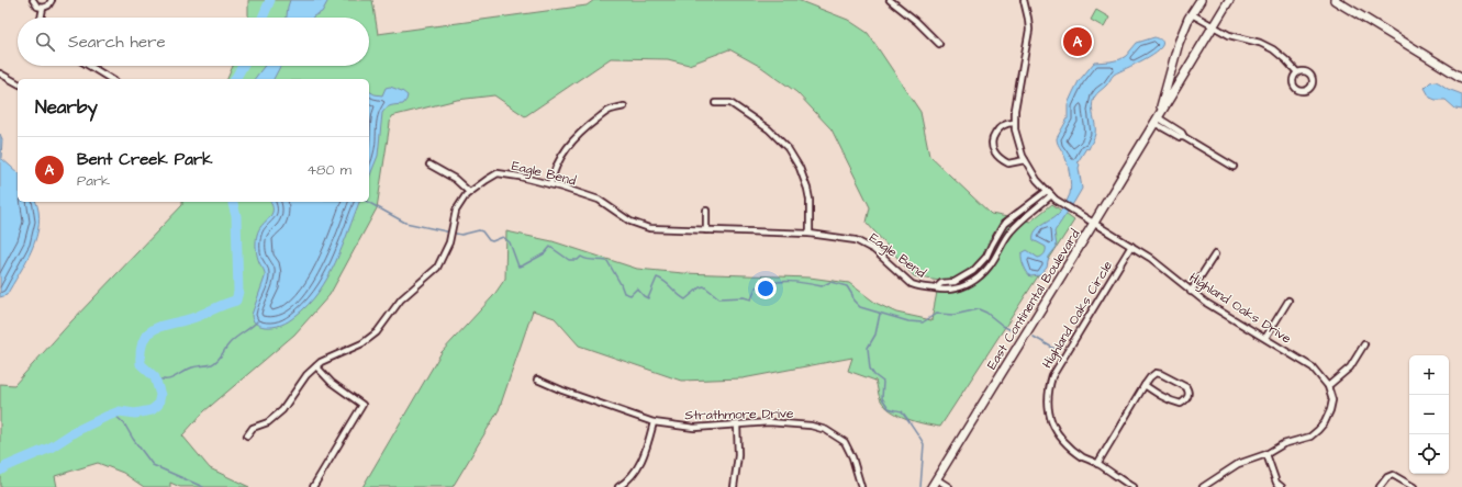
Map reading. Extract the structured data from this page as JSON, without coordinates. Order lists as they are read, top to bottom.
{
  "streets": {
    "main road": ["East Continental Boulevard"],
    "street": [
      "Eagle Bend",
      "Highland Oaks Drive",
      "Highland Oaks Circle",
      "Strathmore Drive"
    ]
  },
  "crossings": [
    ["Eagle Bend", "Highland Oaks Drive"],
    ["East Continental Boulevard", "Highland Oaks Drive"],
    ["Highland Oaks Drive", "Highland Oaks Circle"]
  ],
  "page": {
    "search": "Search here",
    "pins": "A",
    "heading": "Nearby",
    "list": [
      {
        "mark": "A",
        "name": "Bent Creek Park",
        "note": "Park",
        "value": "480 m"
      }
    ],
    "map_buttons": ["+", "−"]
  }
}
